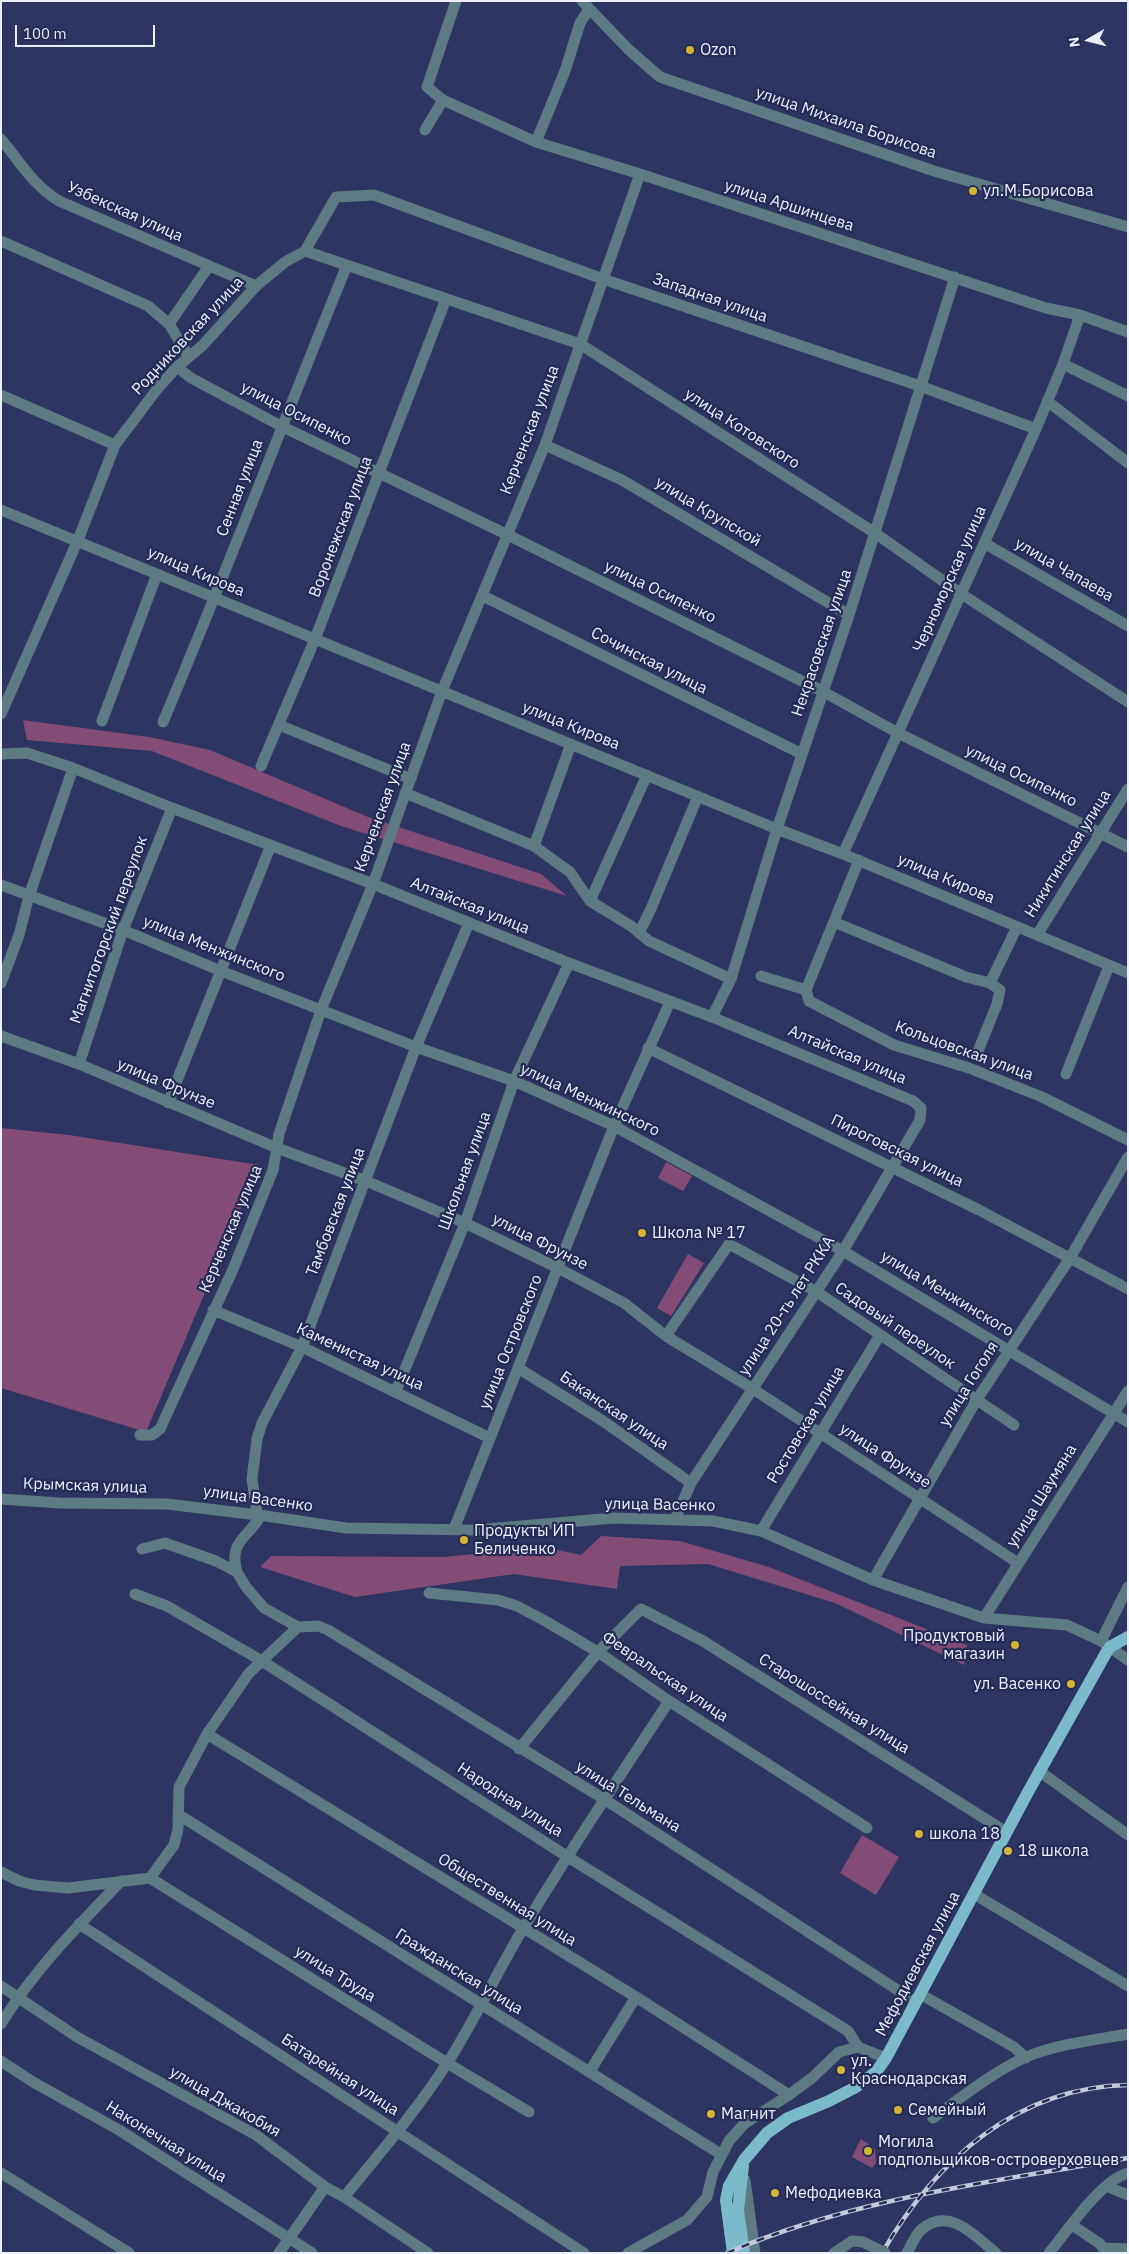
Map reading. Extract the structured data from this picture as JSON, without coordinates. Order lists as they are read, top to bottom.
{
  "streets": {
    "main road": ["Мефодиевская улица"],
    "street": [
      "улица Михаила Борисова",
      "улица Аршинцева",
      "Узбекская улица",
      "Западная улица",
      "Родниковская улица",
      "улица Осипенко",
      "улица Котовского",
      "Керченская улица",
      "Сенная улица",
      "улица Крупской",
      "Воронежская улица",
      "улица Чапаева",
      "улица Кирова",
      "Черноморская улица",
      "Некрасовская улица",
      "Сочинская улица",
      "Никитинская улица",
      "Алтайская улица",
      "Магнитогорский переулок",
      "улица Менжинского",
      "Кольцовская улица",
      "улица Фрунзе",
      "Пироговская улица",
      "Школьная улица",
      "Тамбовская улица",
      "улица 20-ть лет РККА",
      "Садовый переулок",
      "улица Островского",
      "Каменистая улица",
      "улица Гоголя",
      "Баканская улица",
      "Ростовская улица",
      "Крымская улица",
      "улица Шаумяна",
      "улица Васенко",
      "Февральская улица",
      "Старошоссейная улица",
      "улица Тельмана",
      "Народная улица",
      "Общественная улица",
      "Гражданская улица",
      "улица Труда",
      "Батарейная улица",
      "улица Джакобия",
      "Наконечная улица"
    ]
  },
  "crossings": [
    ["улица Аршинцева", "Керченская улица"],
    ["улица Аршинцева", "Черноморская улица"],
    ["улица Аршинцева", "Некрасовская улица"],
    ["Узбекская улица", "Родниковская улица"],
    ["Западная улица", "Родниковская улица"],
    ["Западная улица", "Керченская улица"],
    ["Западная улица", "Черноморская улица"],
    ["Западная улица", "Некрасовская улица"],
    ["Родниковская улица", "улица Осипенко"],
    ["Родниковская улица", "улица Котовского"],
    ["Родниковская улица", "улица Кирова"],
    ["улица Осипенко", "Керченская улица"],
    ["улица Осипенко", "Сенная улица"],
    ["улица Осипенко", "Воронежская улица"],
    ["улица Осипенко", "Черноморская улица"],
    ["улица Осипенко", "Некрасовская улица"],
    ["улица Осипенко", "Никитинская улица"],
    ["улица Котовского", "Керченская улица"],
    ["улица Котовского", "Сенная улица"],
    ["улица Котовского", "Воронежская улица"],
    ["улица Котовского", "Черноморская улица"],
    ["улица Котовского", "Некрасовская улица"],
    ["Керченская улица", "улица Крупской"],
    ["Керченская улица", "улица Кирова"],
    ["Керченская улица", "Сочинская улица"],
    ["Керченская улица", "Алтайская улица"],
    ["Керченская улица", "улица Менжинского"],
    ["Керченская улица", "улица Фрунзе"],
    ["Керченская улица", "Каменистая улица"],
    ["Сенная улица", "улица Кирова"],
    ["улица Крупской", "Некрасовская улица"],
    ["Воронежская улица", "улица Кирова"],
    ["улица Чапаева", "Черноморская улица"],
    ["улица Кирова", "Черноморская улица"],
    ["улица Кирова", "Некрасовская улица"],
    ["улица Кирова", "Никитинская улица"],
    ["Некрасовская улица", "Сочинская улица"],
    ["Некрасовская улица", "Алтайская улица"],
    ["Алтайская улица", "Магнитогорский переулок"],
    ["Алтайская улица", "Школьная улица"],
    ["Алтайская улица", "Тамбовская улица"],
    ["Алтайская улица", "улица 20-ть лет РККА"],
    ["Алтайская улица", "улица Островского"],
    ["Магнитогорский переулок", "улица Менжинского"],
    ["Магнитогорский переулок", "улица Фрунзе"],
    ["улица Менжинского", "Школьная улица"],
    ["улица Менжинского", "Тамбовская улица"],
    ["улица Менжинского", "улица 20-ть лет РККА"],
    ["улица Менжинского", "улица Островского"],
    ["улица Менжинского", "улица Гоголя"],
    ["улица Менжинского", "улица Шаумяна"],
    ["улица Фрунзе", "Школьная улица"],
    ["улица Фрунзе", "Тамбовская улица"],
    ["улица Фрунзе", "улица 20-ть лет РККА"],
    ["улица Фрунзе", "Садовый переулок"],
    ["улица Фрунзе", "улица Островского"],
    ["улица Фрунзе", "улица Гоголя"],
    ["улица Фрунзе", "Ростовская улица"],
    ["улица Фрунзе", "улица Шаумяна"],
    ["Пироговская улица", "улица 20-ть лет РККА"],
    ["Пироговская улица", "улица Островского"],
    ["Пироговская улица", "улица Гоголя"],
    ["Школьная улица", "Каменистая улица"],
    ["Тамбовская улица", "Каменистая улица"],
    ["Тамбовская улица", "улица Васенко"],
    ["улица 20-ть лет РККА", "Садовый переулок"],
    ["улица 20-ть лет РККА", "Баканская улица"],
    ["улица 20-ть лет РККА", "улица Васенко"],
    ["Садовый переулок", "улица Гоголя"],
    ["Садовый переулок", "Ростовская улица"],
    ["улица Островского", "Каменистая улица"],
    ["улица Островского", "Баканская улица"],
    ["улица Островского", "улица Васенко"],
    ["улица Гоголя", "улица Васенко"],
    ["Ростовская улица", "улица Васенко"],
    ["Крымская улица", "улица Васенко"],
    ["улица Шаумяна", "улица Васенко"],
    ["улица Васенко", "Мефодиевская улица"],
    ["Февральская улица", "Старошоссейная улица"],
    ["Старошоссейная улица", "Мефодиевская улица"],
    ["улица Тельмана", "Мефодиевская улица"]
  ],
  "places": [
    "Ozon",
    "ул.М.Борисова",
    "Школа № 17",
    "Продукты ИП Беличенко",
    "Продуктовый магазин",
    "ул. Васенко",
    "школа 18",
    "18 школа",
    "ул. Краснодарская",
    "Семейный",
    "Магнит",
    "Могила подпольщиков-островерховцев",
    "Мефодиевка"
  ],
  "scale_bar": "100 m",
  "north": "left"
}
